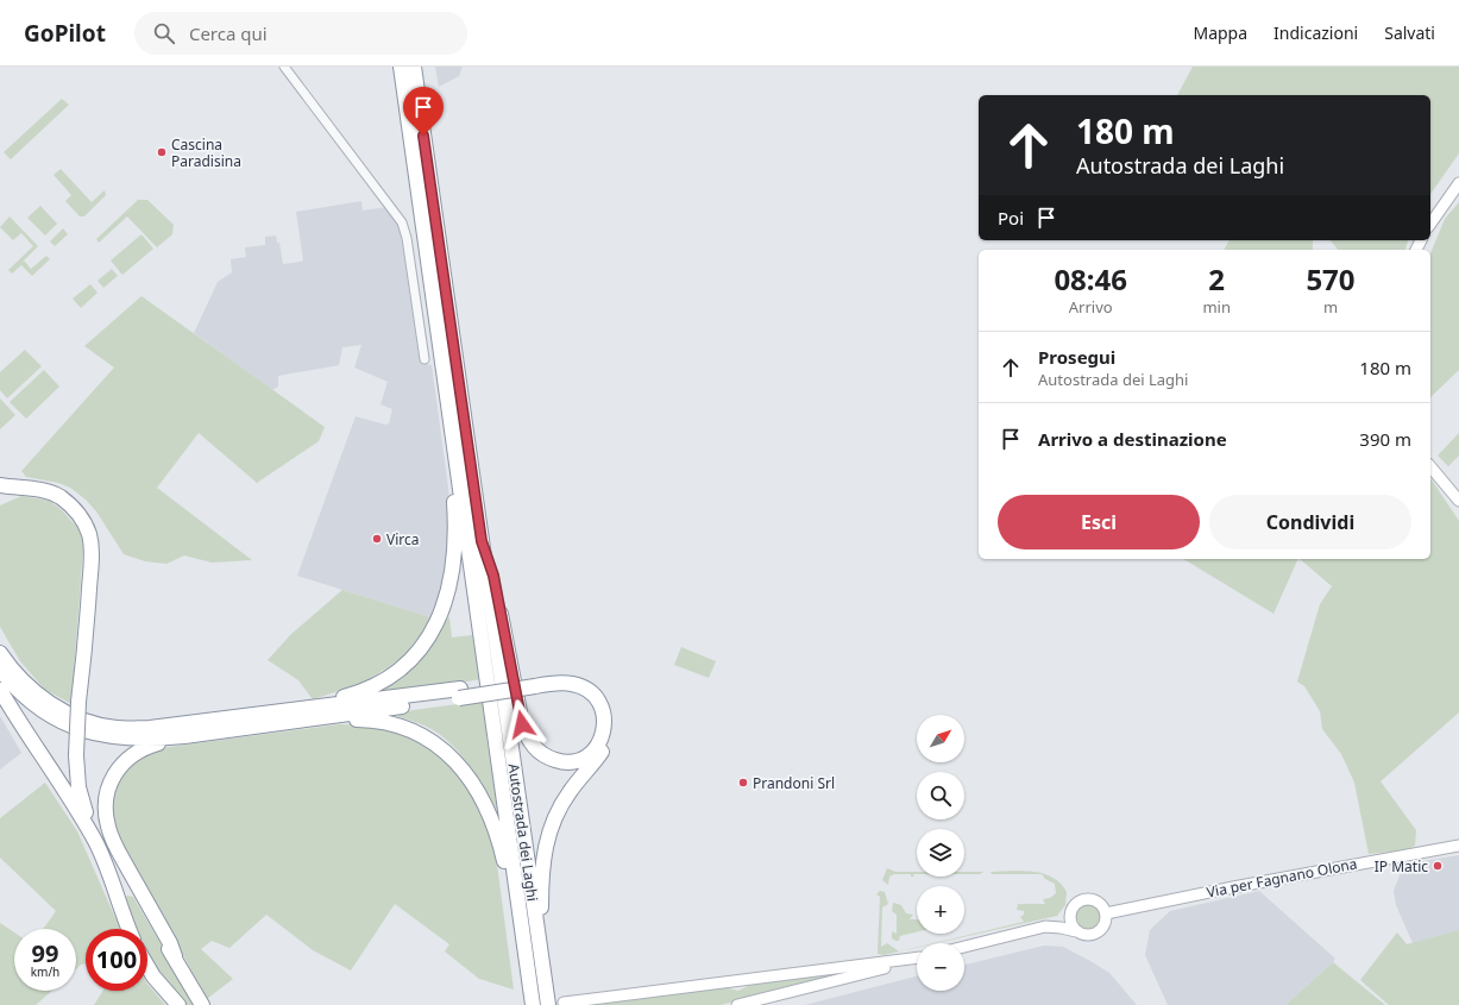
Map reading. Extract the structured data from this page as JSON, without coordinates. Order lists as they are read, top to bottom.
{
  "streets": {
    "highway": ["Autostrada dei Laghi"],
    "main road": ["Via per Fagnano Olona"]
  },
  "places": [
    "Cascina Paradisina",
    "Virca",
    "Prandoni Srl",
    "IP Matic"
  ],
  "north": "top right",
  "page": {
    "header": "GoPilot",
    "search": "Cerca qui",
    "nav": ["Mappa", "Indicazioni", "Salvati"],
    "turn": ["180 m", "Autostrada dei Laghi"],
    "then": "Poi",
    "eta": [
      "08:46",
      "Arrivo",
      "2",
      "min",
      "570",
      "m"
    ],
    "list": [
      {
        "name": "Prosegui",
        "note": "Autostrada dei Laghi",
        "value": "180 m"
      },
      {
        "name": "Arrivo a destinazione",
        "value": "390 m"
      }
    ],
    "buttons": ["Esci", "Condividi"],
    "map_buttons": ["+", "−"],
    "speed": "99 km/h",
    "limit": "100"
  }
}
